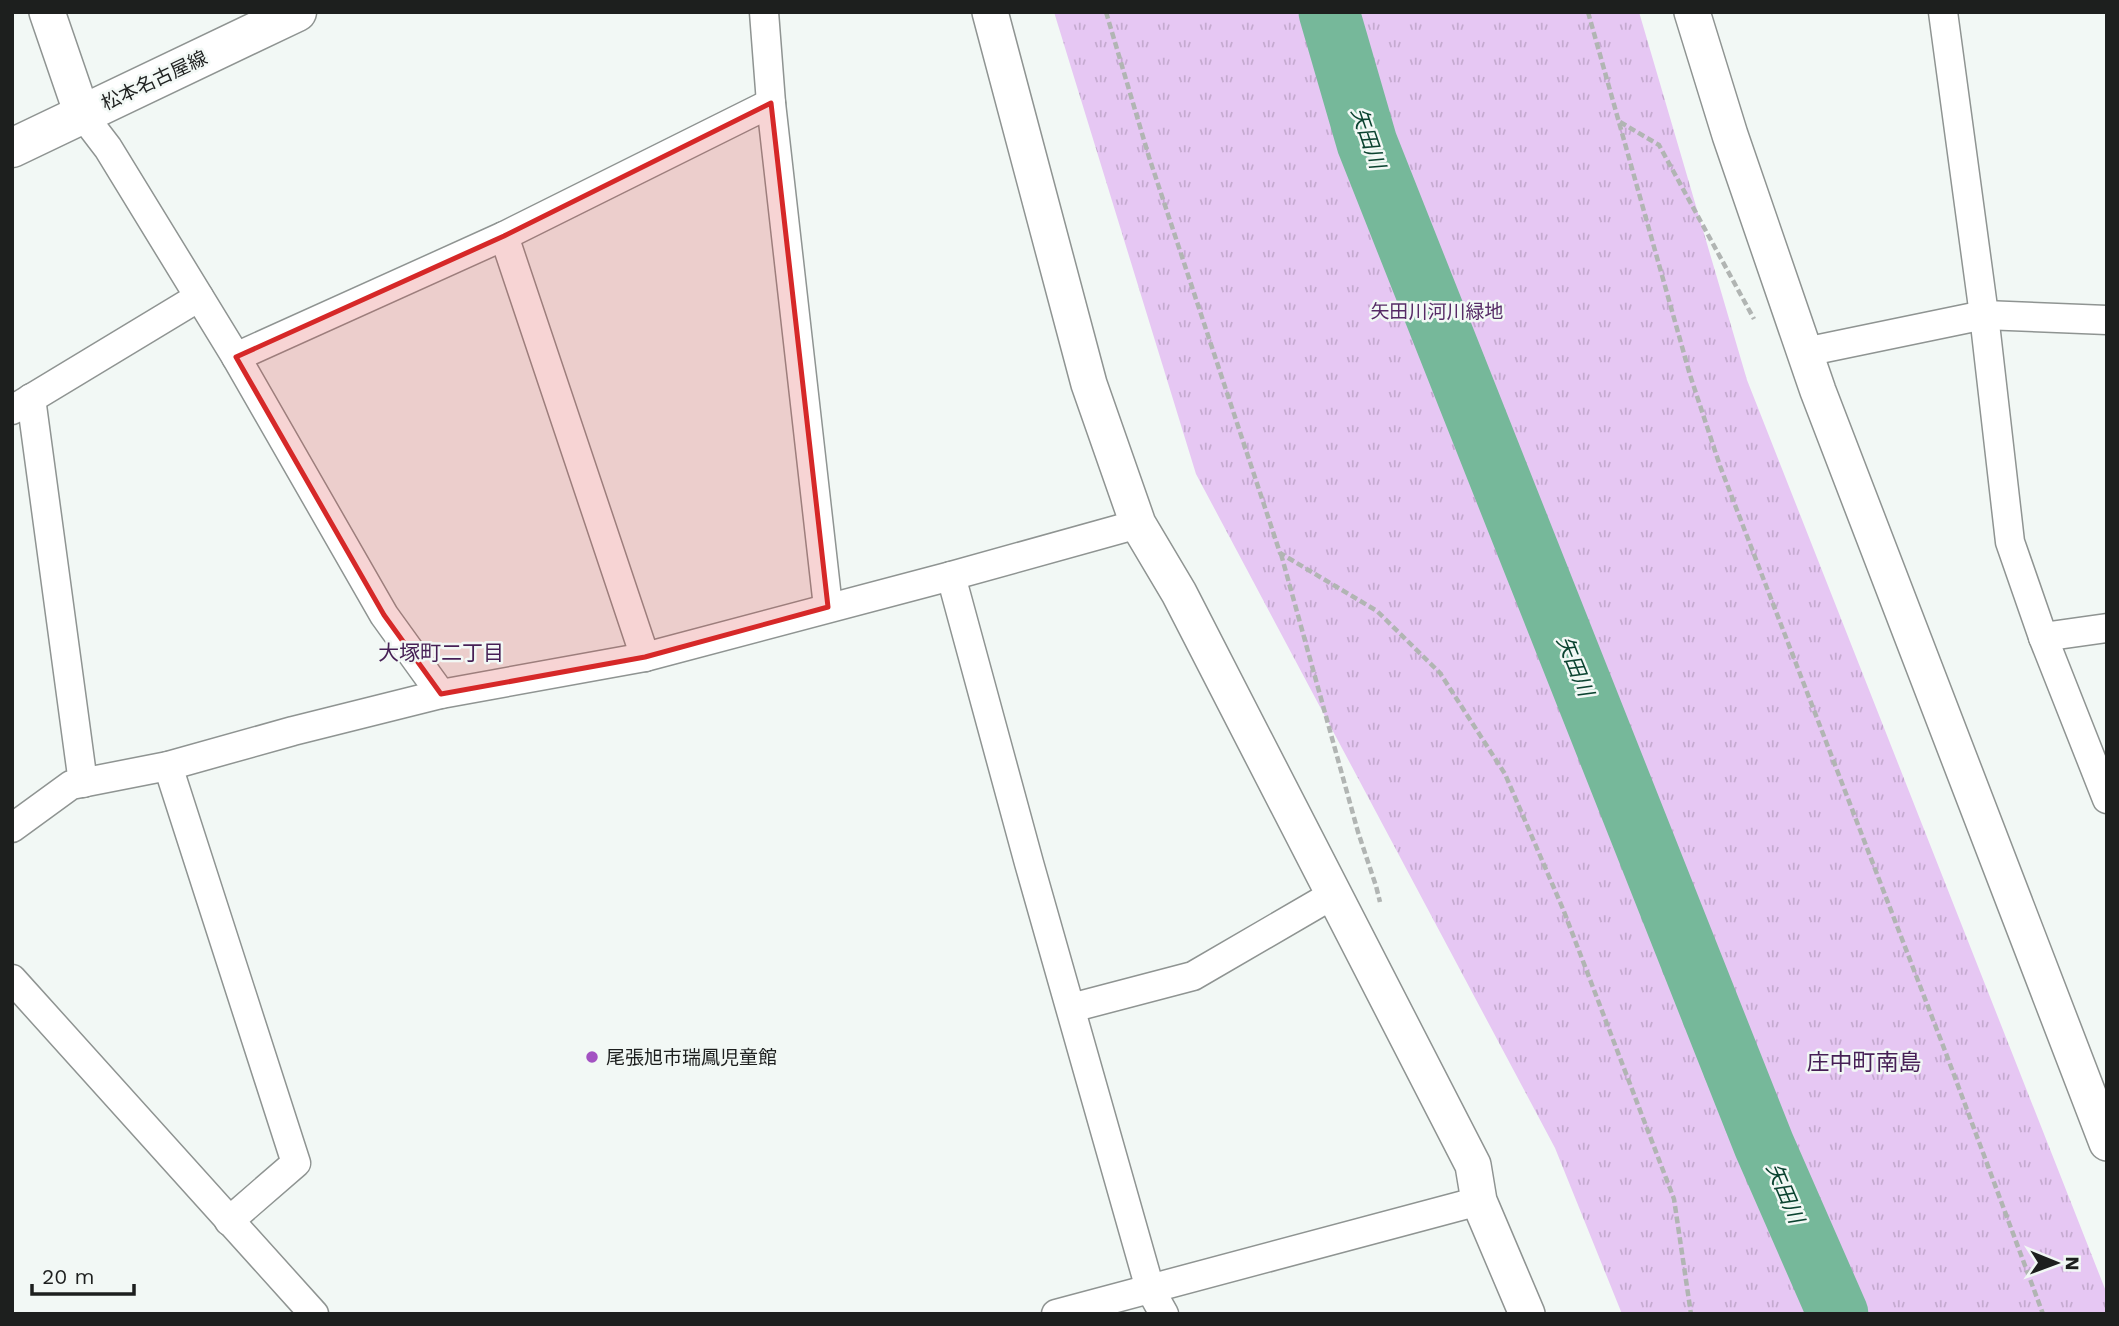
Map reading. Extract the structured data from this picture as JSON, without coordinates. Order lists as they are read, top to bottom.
{
  "streets": {
    "main road": ["松本名古屋線"]
  },
  "districts": ["大塚町二丁目", "庄中町南島"],
  "water": ["矢田川"],
  "parks": ["矢田川河川緑地"],
  "places": ["尾張旭市瑞鳳児童館"],
  "scale_bar": "20 m",
  "north": "right"
}
